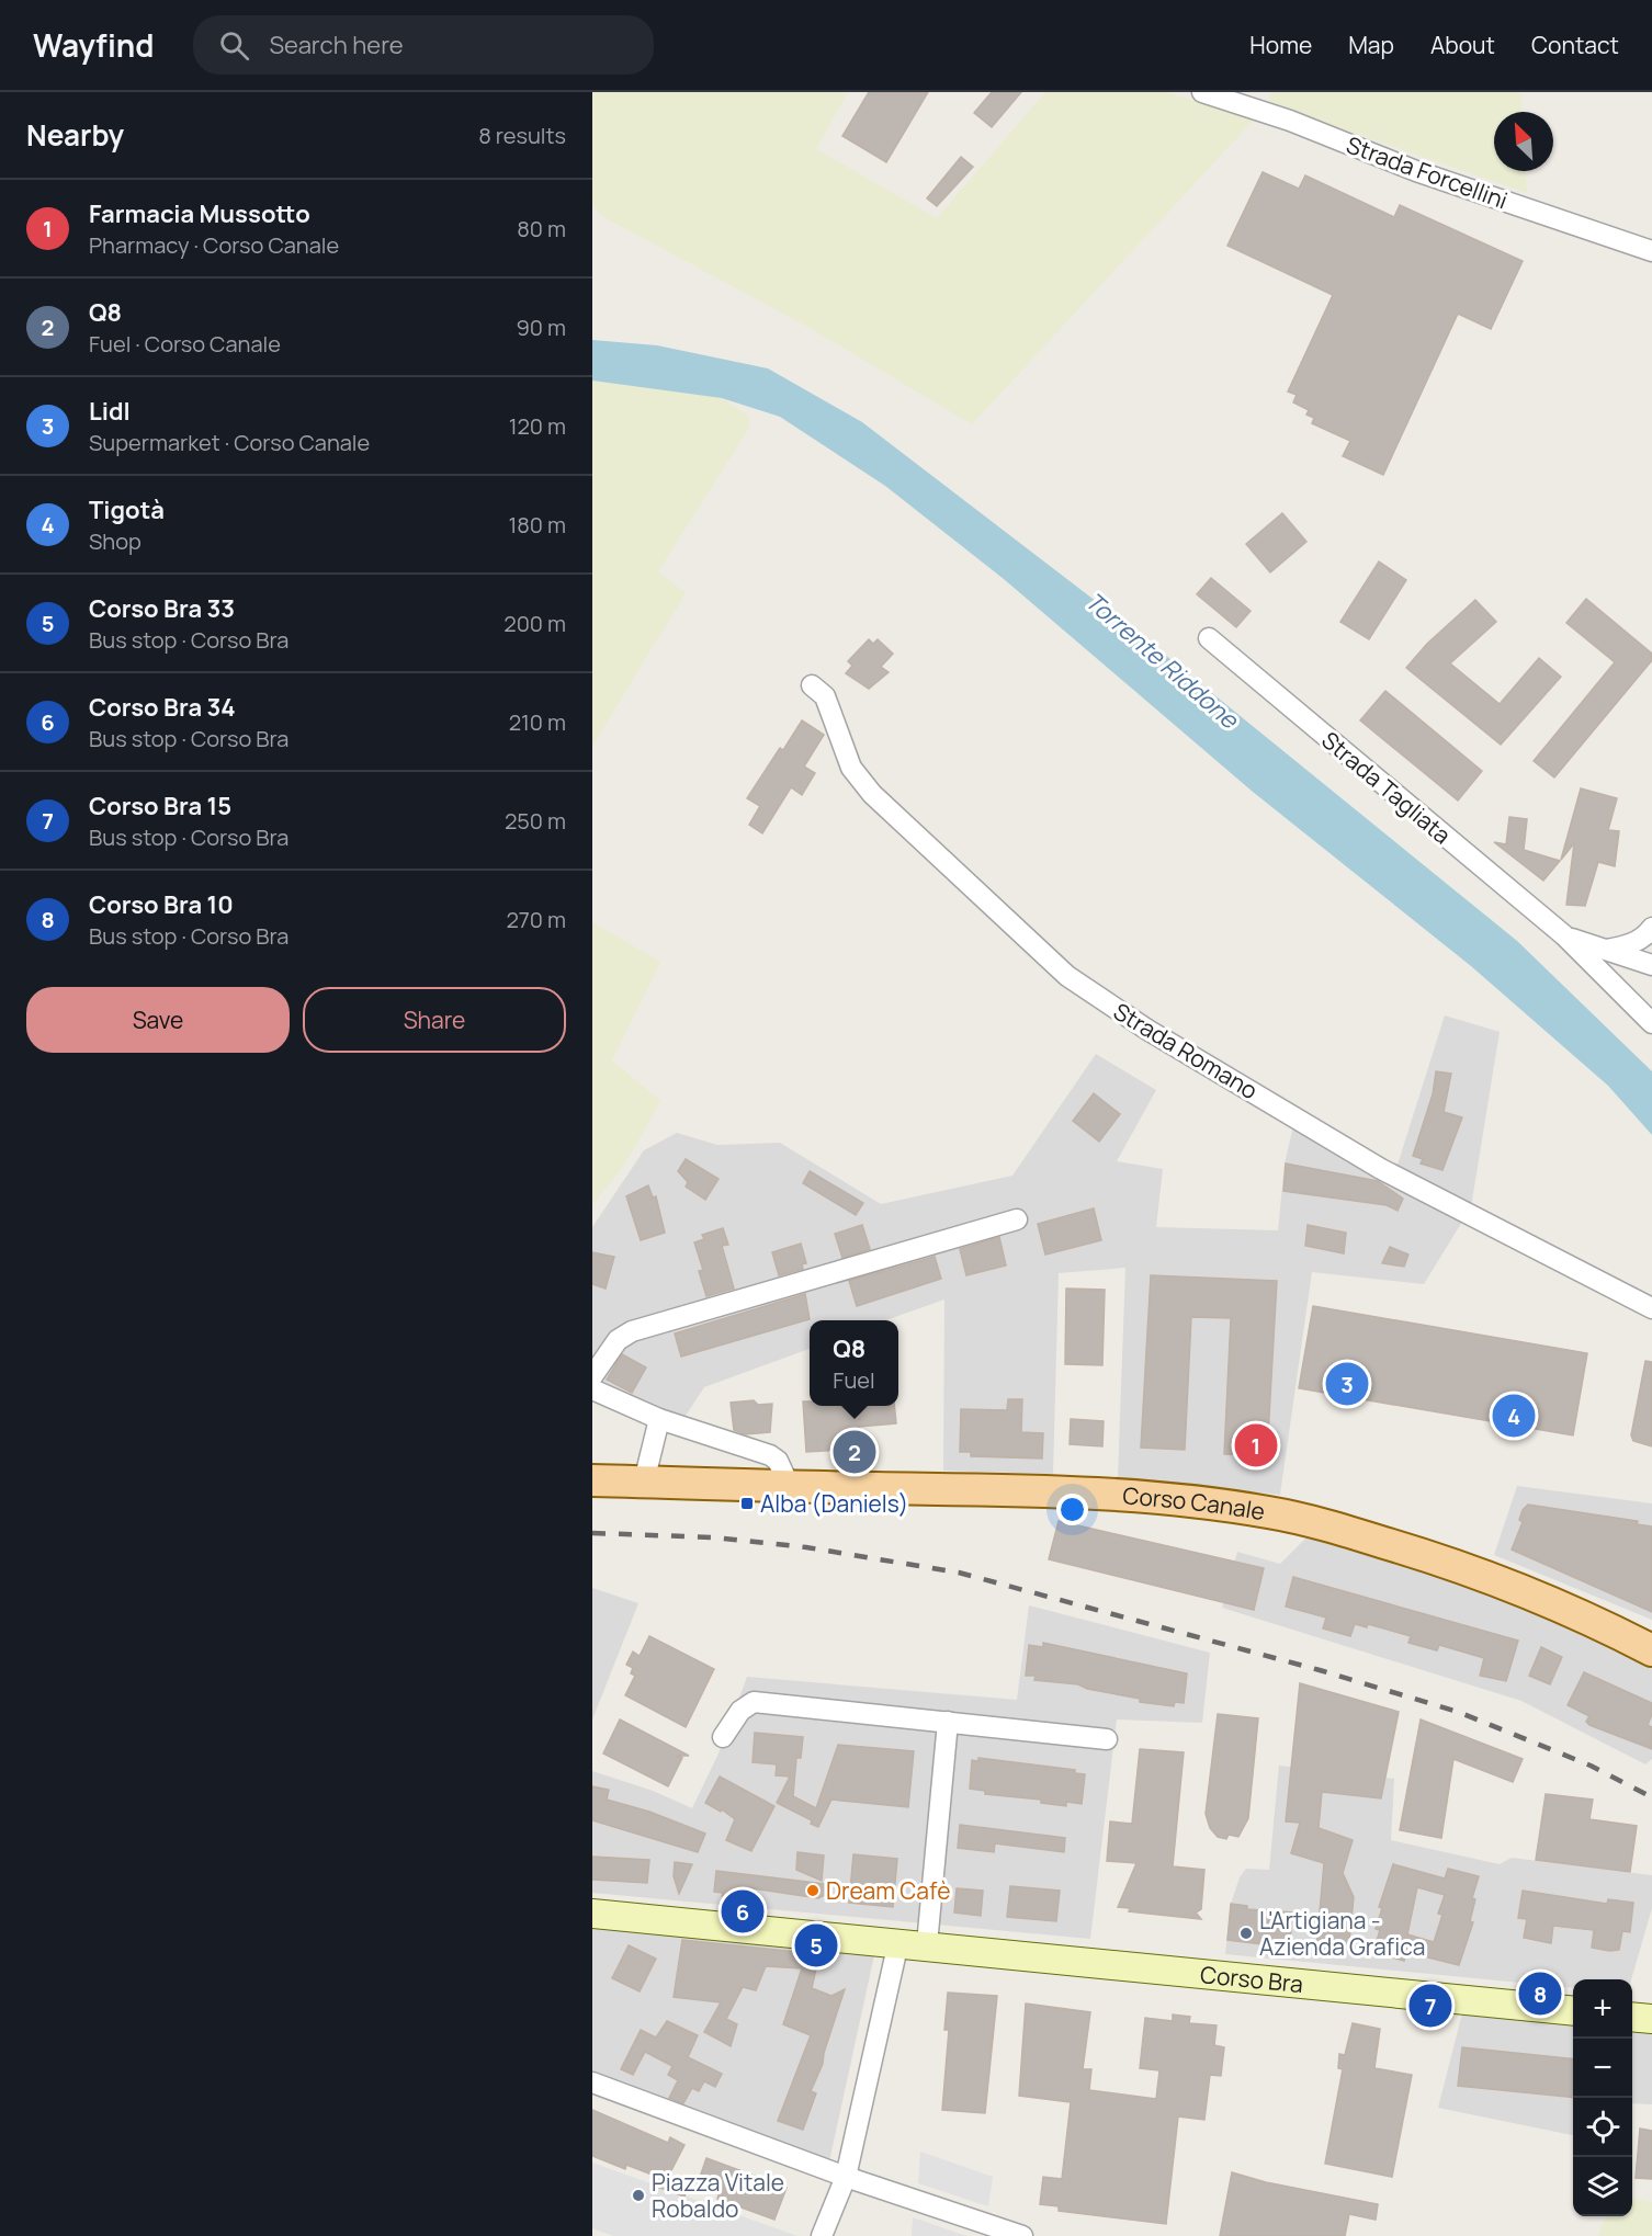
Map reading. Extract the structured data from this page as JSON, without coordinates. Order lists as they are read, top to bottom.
{
  "streets": {
    "main road": ["Corso Canale"],
    "street": [
      "Strada Forcellini",
      "Strada Tagliata",
      "Strada Romano",
      "Corso Bra"
    ]
  },
  "water": ["Torrente Riddone"],
  "places": {
    "transit": ["Alba (Daniels)"],
    "other": ["Dream Cafè", "L'Artigiana - Azienda Grafica", "Piazza Vitale Robaldo"]
  },
  "north": "top left",
  "page": {
    "header": "Wayfind",
    "search": "Search here",
    "nav": [
      "Home",
      "Map",
      "About",
      "Contact"
    ],
    "heading": ["Nearby", "8 results"],
    "list": [
      {
        "mark": "1",
        "name": "Farmacia Mussotto",
        "note": "Pharmacy · Corso Canale",
        "value": "80 m"
      },
      {
        "mark": "2",
        "name": "Q8",
        "note": "Fuel · Corso Canale",
        "value": "90 m"
      },
      {
        "mark": "3",
        "name": "Lidl",
        "note": "Supermarket · Corso Canale",
        "value": "120 m"
      },
      {
        "mark": "4",
        "name": "Tigotà",
        "note": "Shop",
        "value": "180 m"
      },
      {
        "mark": "5",
        "name": "Corso Bra 33",
        "note": "Bus stop · Corso Bra",
        "value": "200 m"
      },
      {
        "mark": "6",
        "name": "Corso Bra 34",
        "note": "Bus stop · Corso Bra",
        "value": "210 m"
      },
      {
        "mark": "7",
        "name": "Corso Bra 15",
        "note": "Bus stop · Corso Bra",
        "value": "250 m"
      },
      {
        "mark": "8",
        "name": "Corso Bra 10",
        "note": "Bus stop · Corso Bra",
        "value": "270 m"
      }
    ],
    "buttons": ["Save", "Share"],
    "popup": ["Q8", "Fuel"],
    "pins": [
      "3",
      "4",
      "1",
      "2",
      "6",
      "5",
      "8",
      "7"
    ],
    "map_buttons": ["+", "−"]
  }
}
